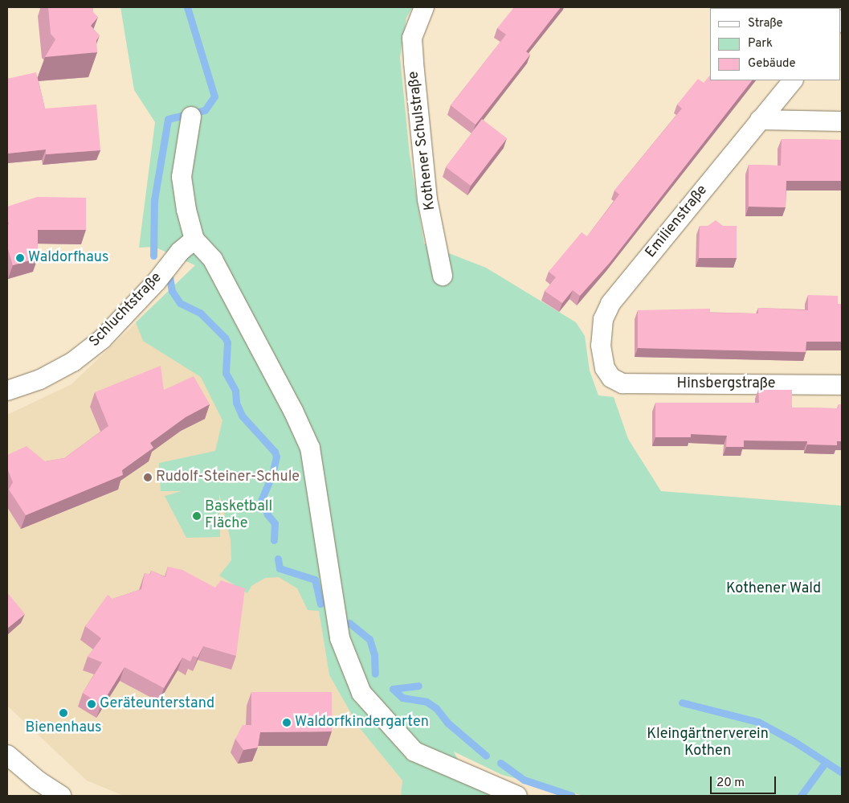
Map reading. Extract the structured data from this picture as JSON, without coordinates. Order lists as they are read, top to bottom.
{
  "streets": {
    "street": [
      "Kothener Schulstraße",
      "Emilienstraße",
      "Schluchtstraße",
      "Hinsbergstraße"
    ]
  },
  "crossings": [
    ["Emilienstraße", "Hinsbergstraße"]
  ],
  "parks": ["Kothener Wald", "Kleingärtnerverein Kothen"],
  "places": [
    "Waldorfhaus",
    "Rudolf-Steiner-Schule",
    "Basketball Fläche",
    "Geräteunterstand",
    "Bienenhaus",
    "Waldorfkindergarten"
  ],
  "legend": ["Straße", "Park", "Gebäude"],
  "scale_bar": "20 m"
}
